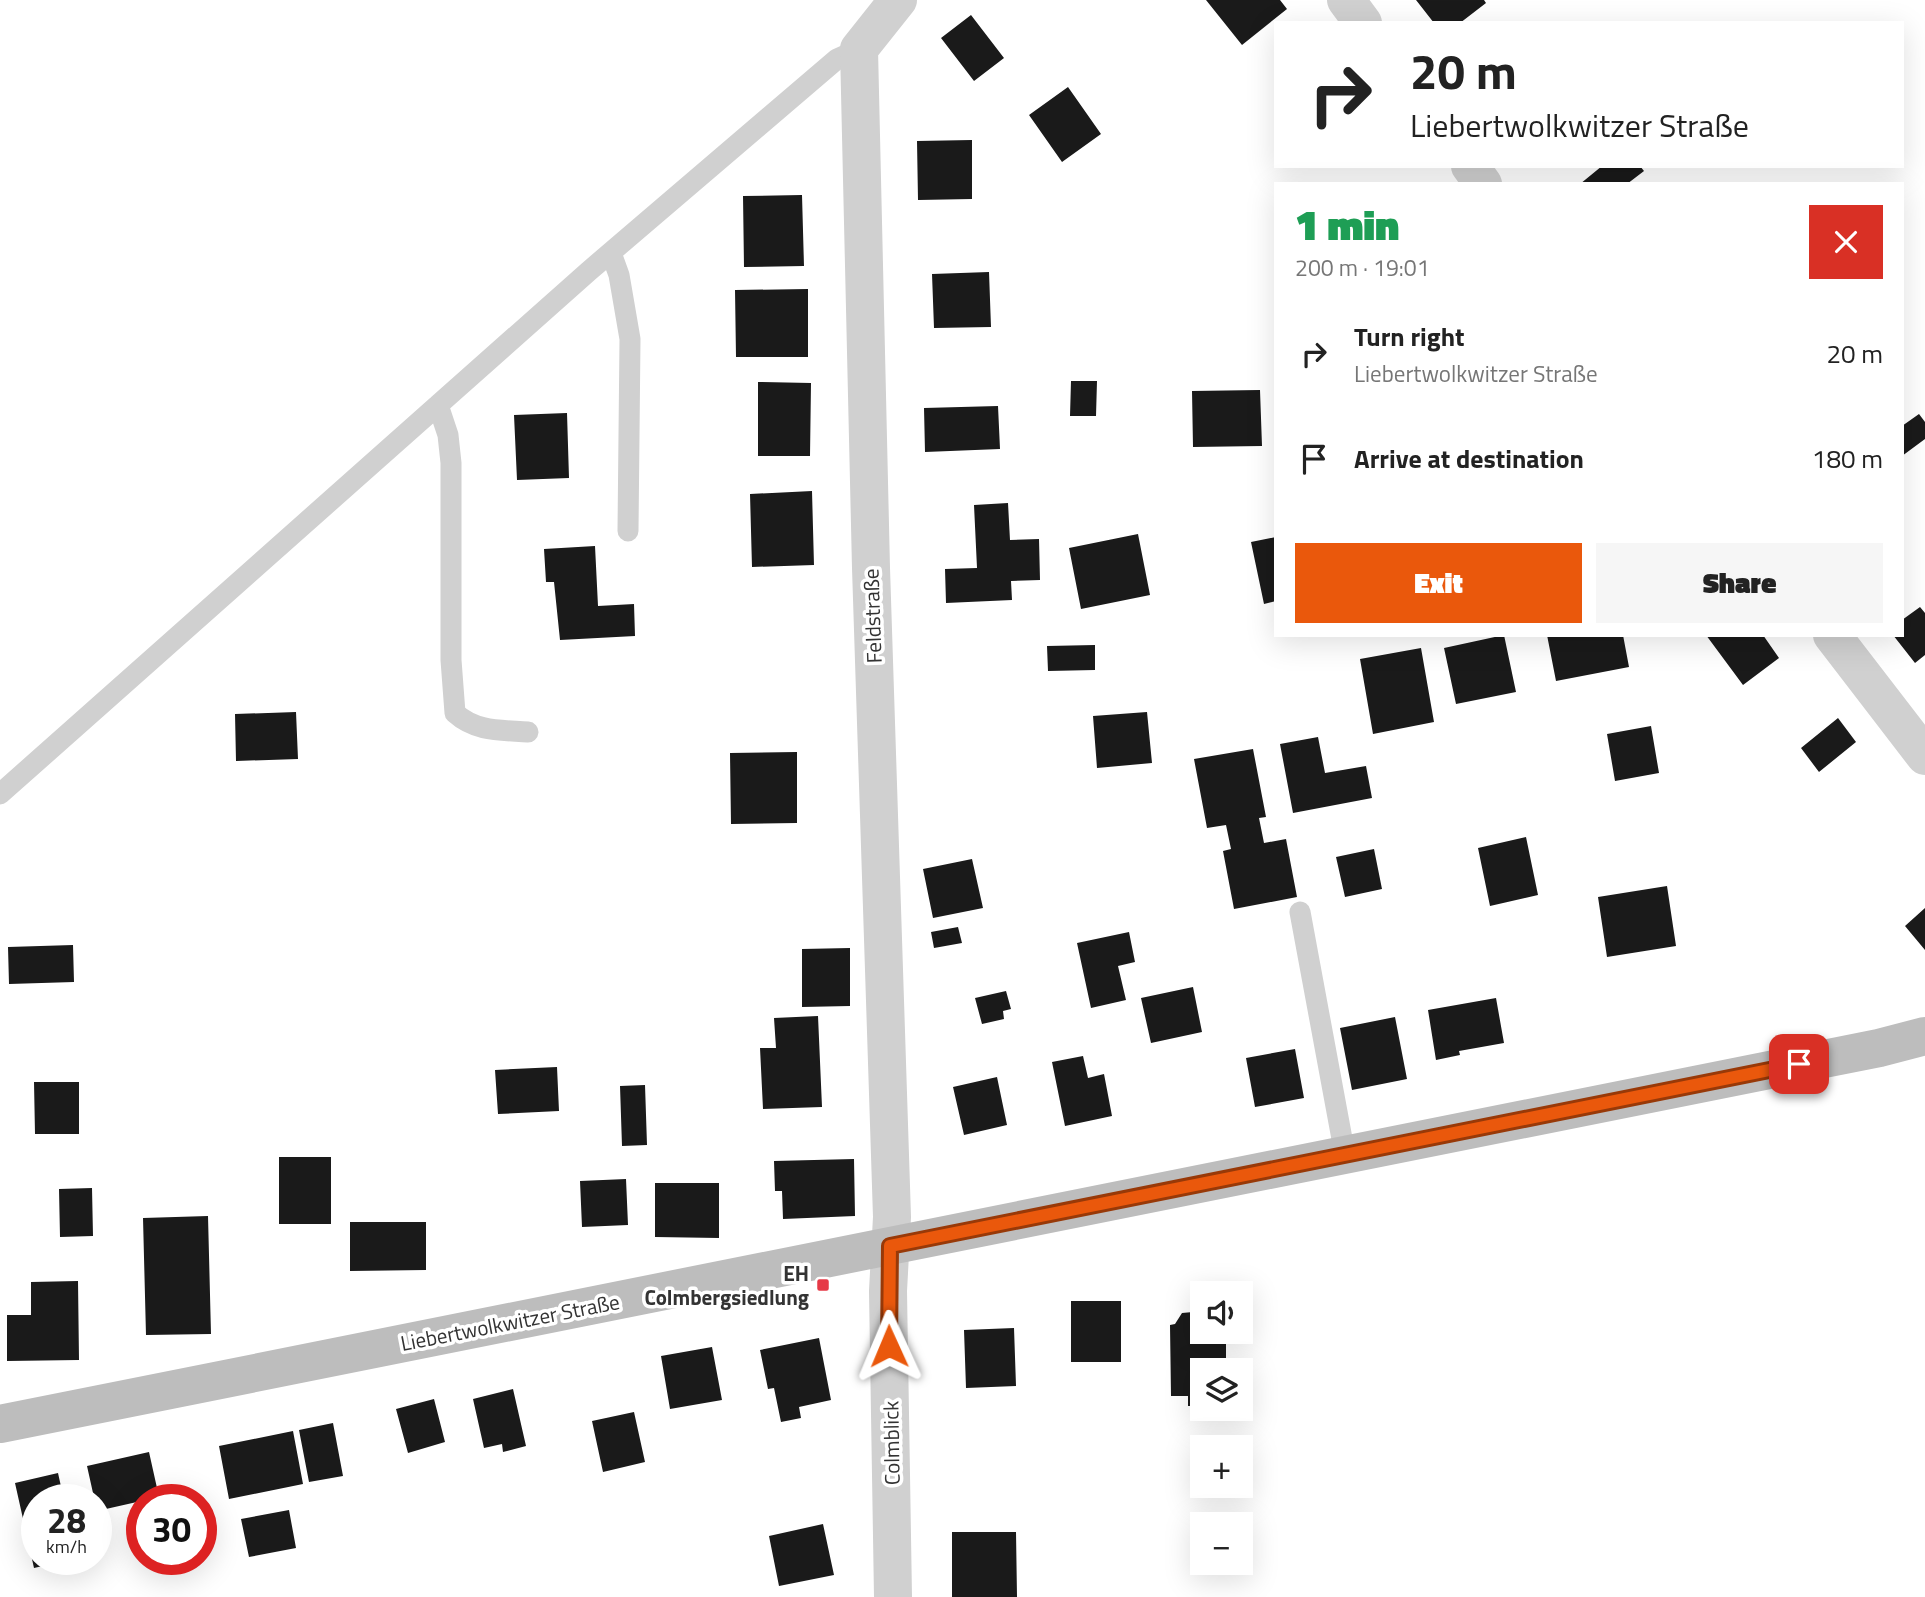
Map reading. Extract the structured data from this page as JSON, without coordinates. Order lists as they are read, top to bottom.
{
  "streets": {
    "street": ["Feldstraße", "Liebertwolkwitzer Straße", "Colmblick"]
  },
  "crossings": [
    ["Feldstraße", "Liebertwolkwitzer Straße"],
    ["Feldstraße", "Colmblick"],
    ["Liebertwolkwitzer Straße", "Colmblick"]
  ],
  "places": {
    "transit": ["EH Colmbergsiedlung"]
  },
  "page": {
    "turn": ["20 m", "Liebertwolkwitzer Straße"],
    "heading": ["1 min", "200 m · 19:01"],
    "list": [
      {
        "name": "Turn right",
        "note": "Liebertwolkwitzer Straße",
        "value": "20 m"
      },
      {
        "name": "Arrive at destination",
        "value": "180 m"
      }
    ],
    "buttons": ["Exit", "Share"],
    "map_buttons": ["+", "−"],
    "speed": "28 km/h",
    "limit": "30"
  }
}
